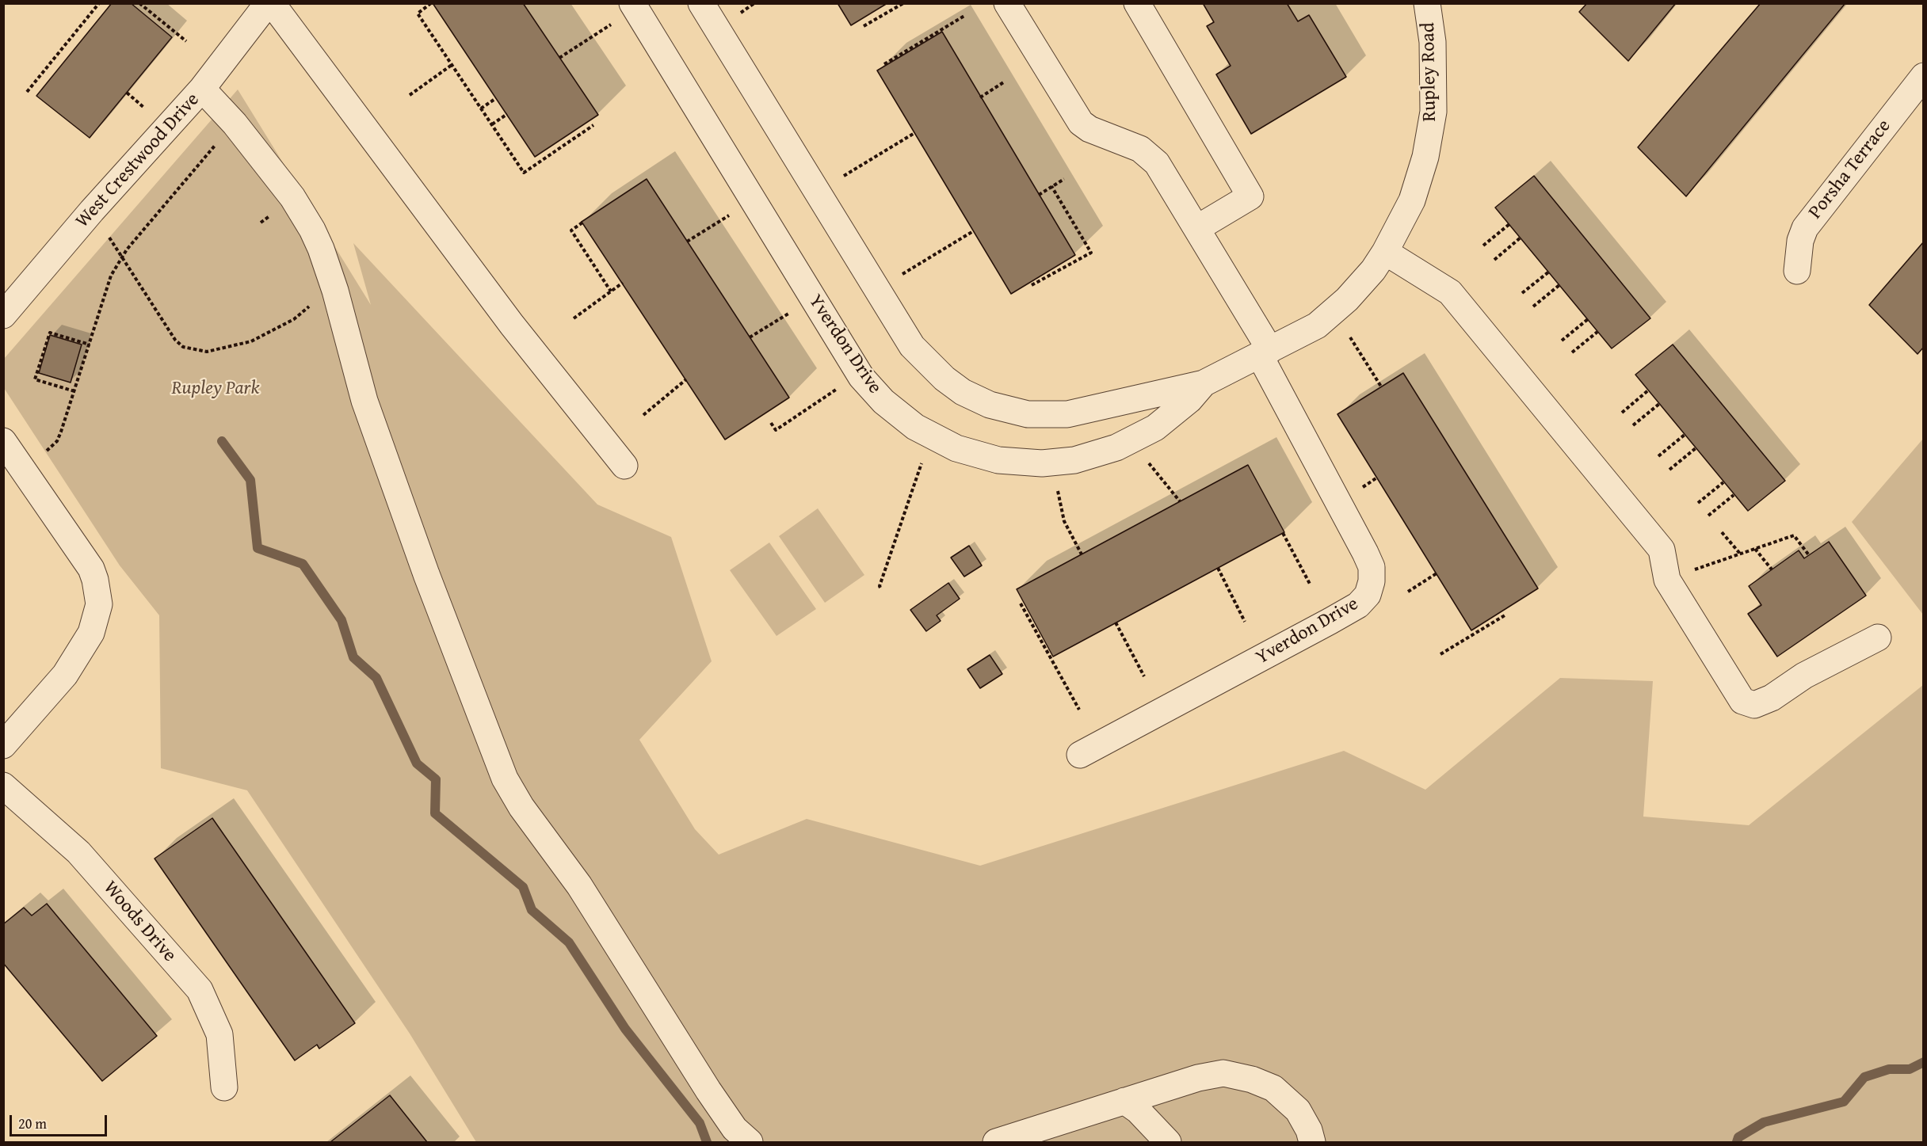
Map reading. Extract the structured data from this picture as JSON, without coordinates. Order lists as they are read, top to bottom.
{
  "streets": {
    "street": [
      "Rupley Road",
      "West Crestwood Drive",
      "Porsha Terrace",
      "Yverdon Drive",
      "Woods Drive"
    ]
  },
  "crossings": [
    ["Rupley Road", "Yverdon Drive"]
  ],
  "parks": ["Rupley Park"],
  "scale_bar": "20 m"
}
